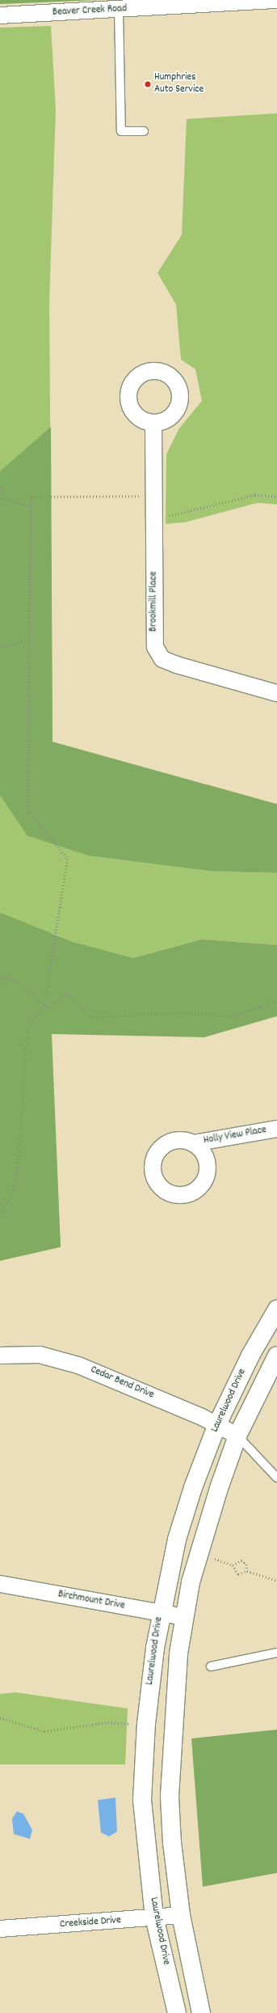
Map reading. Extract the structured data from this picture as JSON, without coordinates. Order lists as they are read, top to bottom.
{
  "streets": {
    "street": [
      "Beaver Creek Road",
      "Brookmill Place",
      "Holly View Place",
      "Cedar Bend Drive",
      "Laurelwood Drive",
      "Birchmount Drive",
      "Creekside Drive"
    ]
  },
  "crossings": [
    ["Cedar Bend Drive", "Laurelwood Drive"],
    ["Laurelwood Drive", "Birchmount Drive"],
    ["Laurelwood Drive", "Creekside Drive"]
  ],
  "places": ["Humphries Auto Service"]
}
